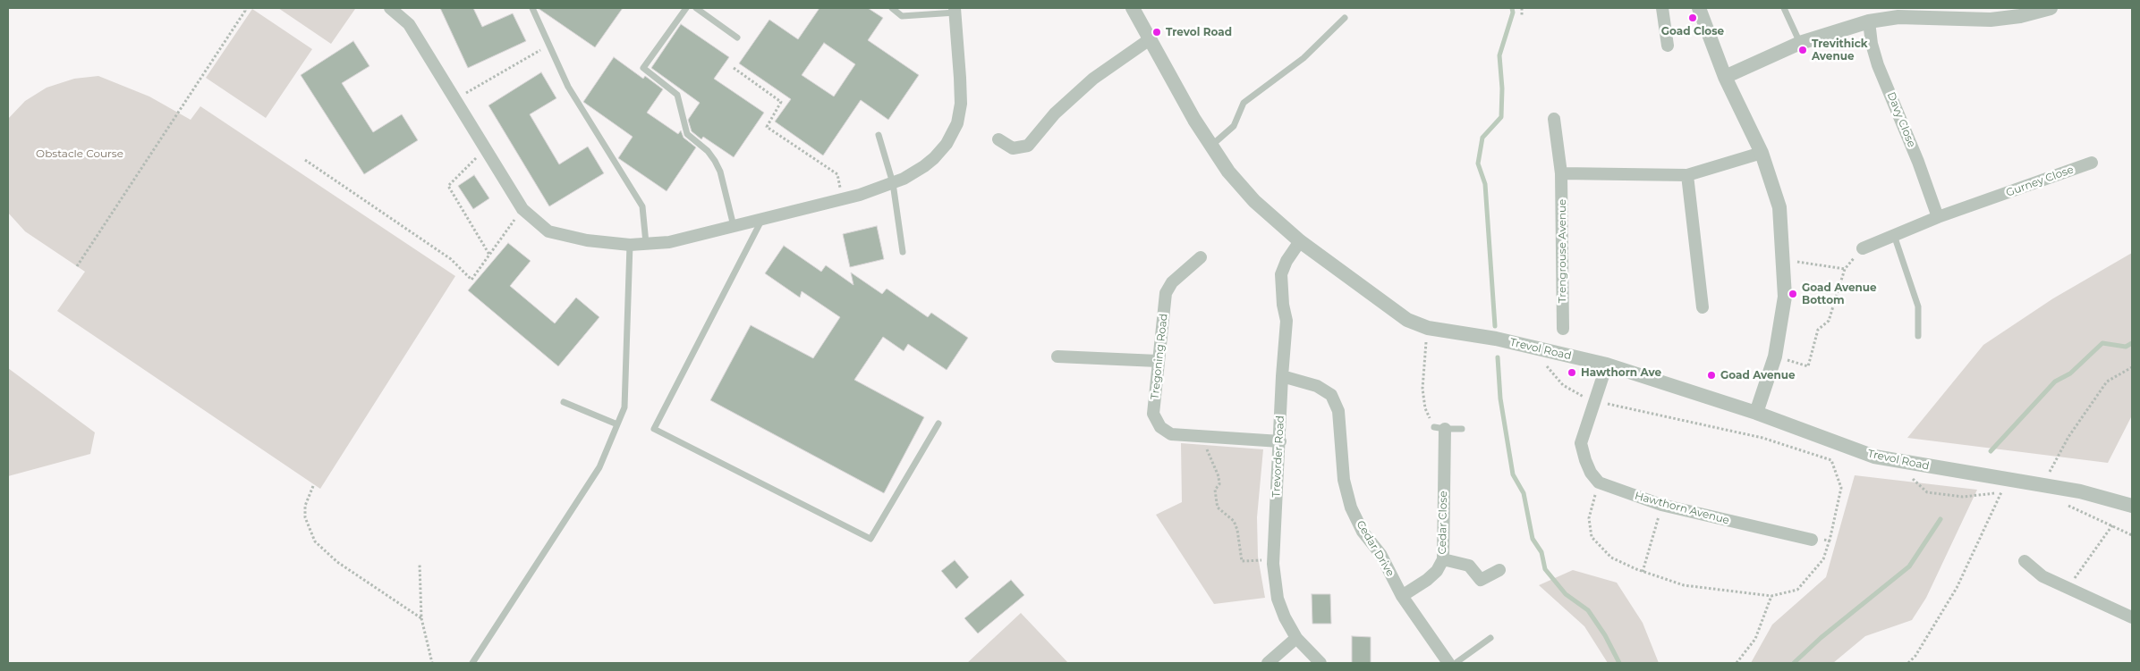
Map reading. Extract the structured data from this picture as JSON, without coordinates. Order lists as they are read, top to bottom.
{
  "streets": {
    "street": [
      "Davy Close",
      "Gurney Close",
      "Trengrouse Avenue",
      "Trevol Road",
      "Tregoning Road",
      "Trevorder Road",
      "Hawthorn Avenue",
      "Cedar Close",
      "Cedar Drive"
    ]
  },
  "crossings": [
    ["Davy Close", "Gurney Close"],
    ["Trevol Road", "Trevorder Road"],
    ["Tregoning Road", "Trevorder Road"],
    ["Trevorder Road", "Cedar Drive"],
    ["Cedar Close", "Cedar Drive"]
  ],
  "parks": ["Obstacle Course"],
  "places": [
    "Goad Close",
    "Trevol Road",
    "Trevithick Avenue",
    "Goad Avenue Bottom",
    "Hawthorn Ave",
    "Goad Avenue"
  ]
}
